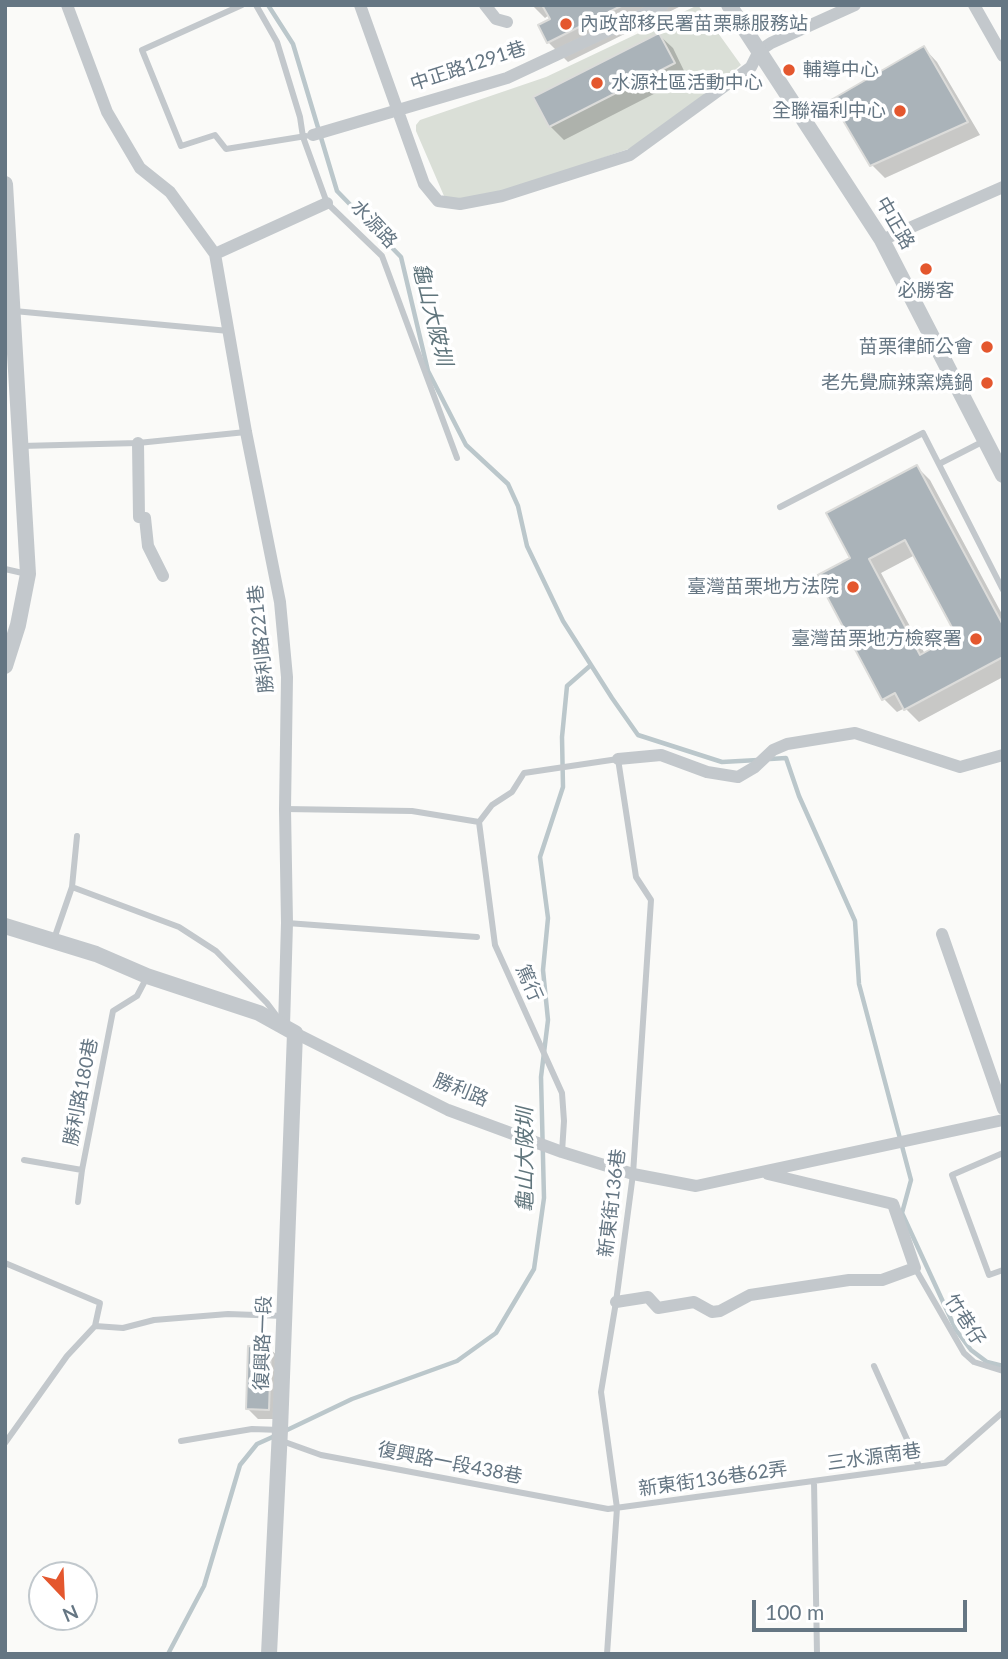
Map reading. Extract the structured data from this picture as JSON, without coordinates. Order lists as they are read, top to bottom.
{
  "streets": {
    "street": [
      "中正路1291巷",
      "中正路",
      "勝利路221巷",
      "勝利路",
      "復興路一段"
    ],
    "lane": [
      "水源路",
      "篤行",
      "勝利路180巷",
      "新東街136巷",
      "竹巷仔",
      "三水源南巷",
      "復興路一段438巷",
      "新東街136巷62弄"
    ]
  },
  "crossings": [
    ["勝利路221巷", "勝利路"],
    ["勝利路221巷", "復興路一段"],
    ["篤行", "勝利路"],
    ["勝利路", "勝利路180巷"],
    ["勝利路", "新東街136巷"],
    ["勝利路", "復興路一段"],
    ["新東街136巷", "復興路一段438巷"],
    ["新東街136巷", "新東街136巷62弄"],
    ["復興路一段", "復興路一段438巷"],
    ["三水源南巷", "新東街136巷62弄"],
    ["復興路一段438巷", "新東街136巷62弄"]
  ],
  "water": ["龜山大陂圳"],
  "places": [
    "內政部移民署苗栗縣服務站",
    "輔導中心",
    "水源社區活動中心",
    "全聯福利中心",
    "必勝客",
    "苗栗律師公會",
    "老先覺麻辣窯燒鍋",
    "臺灣苗栗地方法院",
    "臺灣苗栗地方檢察署"
  ],
  "scale_bar": "100 m",
  "north": "bottom right"
}
